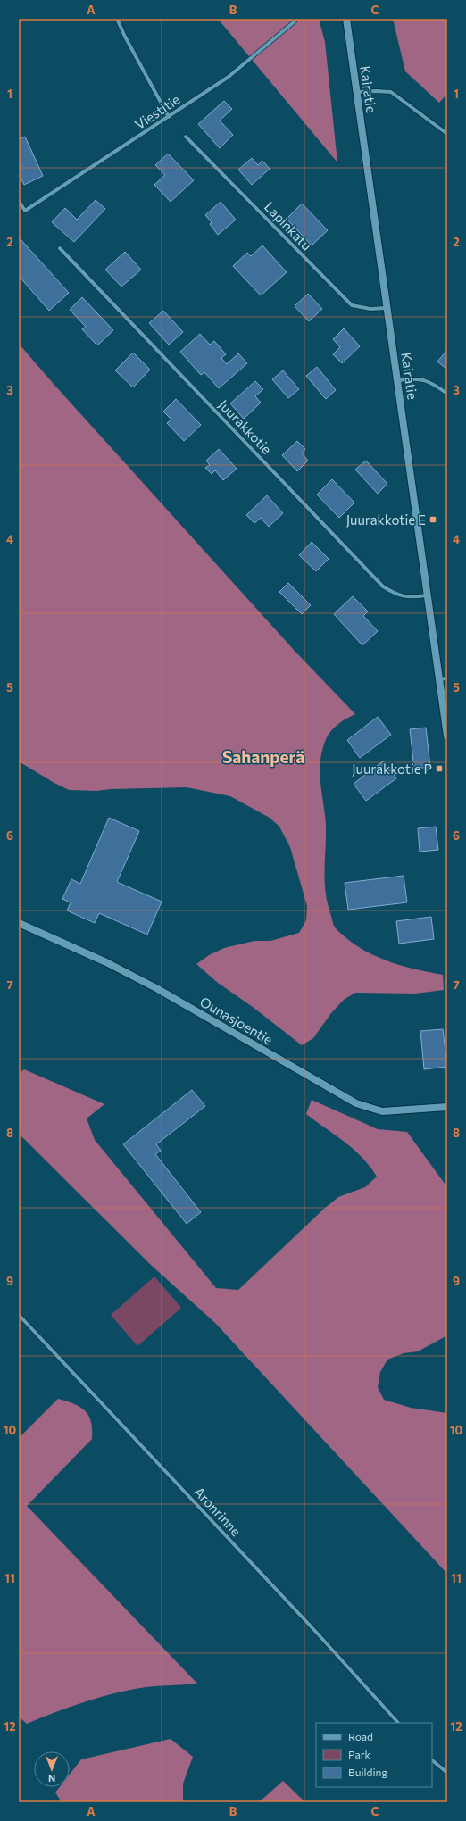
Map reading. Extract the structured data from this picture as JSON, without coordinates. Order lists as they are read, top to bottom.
{
  "streets": {
    "main road": ["Kairatie", "Ounasjoentie"],
    "street": [
      "Viestitie",
      "Lapinkatu",
      "Juurakkotie",
      "Aronrinne"
    ]
  },
  "crossings": [
    ["Kairatie", "Lapinkatu"],
    ["Kairatie", "Juurakkotie"]
  ],
  "districts": ["Sahanperä"],
  "places": {
    "transit": ["Juurakkotie E", "Juurakkotie P"]
  },
  "legend": ["Road", "Park", "Building"],
  "north": "bottom",
  "grid": {
    "columns": ["A", "B", "C"],
    "rows": [
      "1",
      "2",
      "3",
      "4",
      "5",
      "6",
      "7",
      "8",
      "9",
      "10",
      "11",
      "12"
    ]
  }
}
